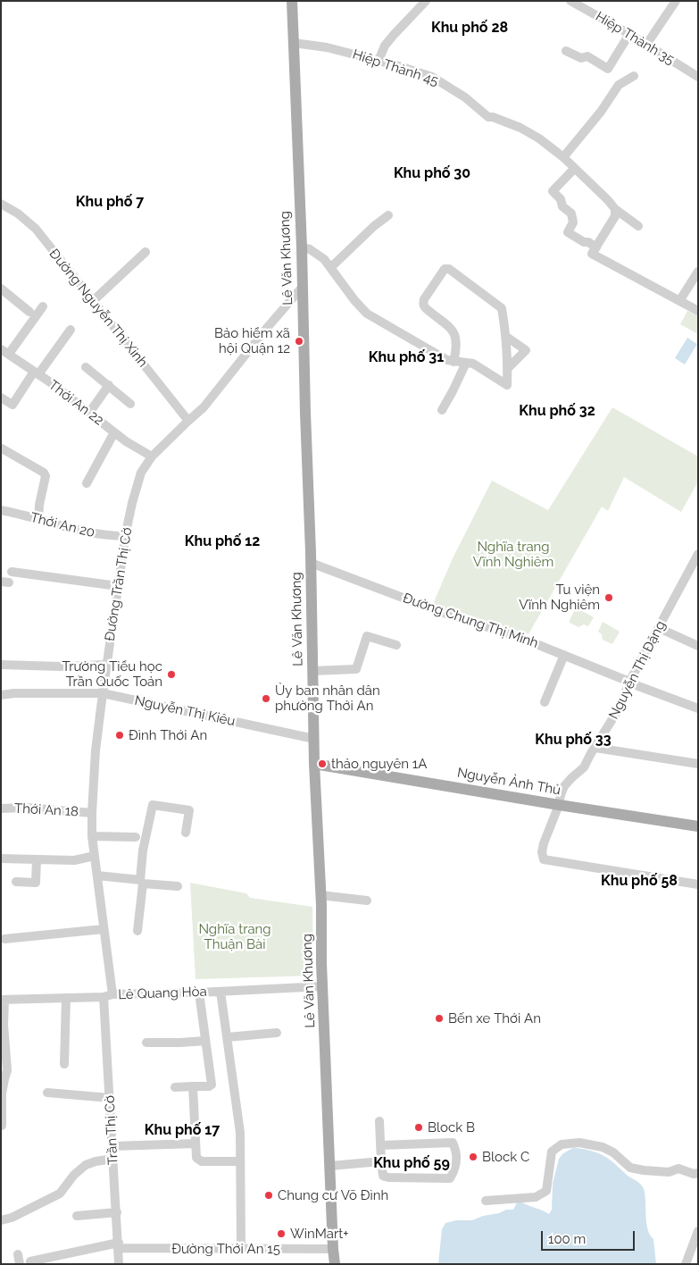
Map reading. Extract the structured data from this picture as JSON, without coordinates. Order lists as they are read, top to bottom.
{
  "streets": {
    "main road": ["Lê Văn Khương", "Nguyễn Ảnh Thủ"],
    "street": [
      "Hiệp Thành 35",
      "Hiệp Thành 45",
      "Đường Nguyễn Thị Xinh",
      "Thới An 22",
      "Thới An 20",
      "Đường Trần Thị Cờ",
      "Đường Chung Thị Minh",
      "Nguyễn Thị Đặng",
      "Nguyễn Thị Kiêu",
      "Thới An 18",
      "Lê Quang Hòa",
      "Trần Thị Cờ",
      "Đường Thới An 15"
    ]
  },
  "crossings": [
    ["Hiệp Thành 45", "Lê Văn Khương"],
    ["Lê Văn Khương", "Đường Trần Thị Cờ"],
    ["Lê Văn Khương", "Đường Chung Thị Minh"],
    ["Lê Văn Khương", "Nguyễn Thị Kiêu"],
    ["Lê Văn Khương", "Nguyễn Ảnh Thủ"],
    ["Lê Văn Khương", "Lê Quang Hòa"],
    ["Lê Văn Khương", "Đường Thới An 15"],
    ["Đường Nguyễn Thị Xinh", "Đường Trần Thị Cờ"],
    ["Thới An 22", "Đường Trần Thị Cờ"],
    ["Thới An 20", "Đường Trần Thị Cờ"],
    ["Đường Trần Thị Cờ", "Nguyễn Thị Kiêu"],
    ["Đường Trần Thị Cờ", "Thới An 18"],
    ["Đường Trần Thị Cờ", "Lê Quang Hòa"],
    ["Đường Trần Thị Cờ", "Trần Thị Cờ"],
    ["Đường Chung Thị Minh", "Nguyễn Thị Đặng"],
    ["Nguyễn Thị Đặng", "Nguyễn Ảnh Thủ"],
    ["Lê Quang Hòa", "Trần Thị Cờ"],
    ["Trần Thị Cờ", "Đường Thới An 15"]
  ],
  "districts": [
    "Khu phố 28",
    "Khu phố 30",
    "Khu phố 7",
    "Khu phố 31",
    "Khu phố 32",
    "Khu phố 12",
    "Khu phố 33",
    "Khu phố 58",
    "Khu phố 17",
    "Khu phố 59"
  ],
  "parks": ["Nghĩa trang Vĩnh Nghiêm", "Nghĩa trang Thuận Bài"],
  "places": [
    "Bảo hiểm xã hội Quận 12",
    "Tu viện Vĩnh Nghiêm",
    "Trường Tiểu học Trần Quốc Toản",
    "Ủy ban nhân dân phường Thới An",
    "Đình Thới An",
    "thảo nguyên 1A",
    "Bến xe Thới An",
    "Block B",
    "Block C",
    "Chung cư Võ Đình",
    "WinMart+"
  ],
  "scale_bar": "100 m"
}
